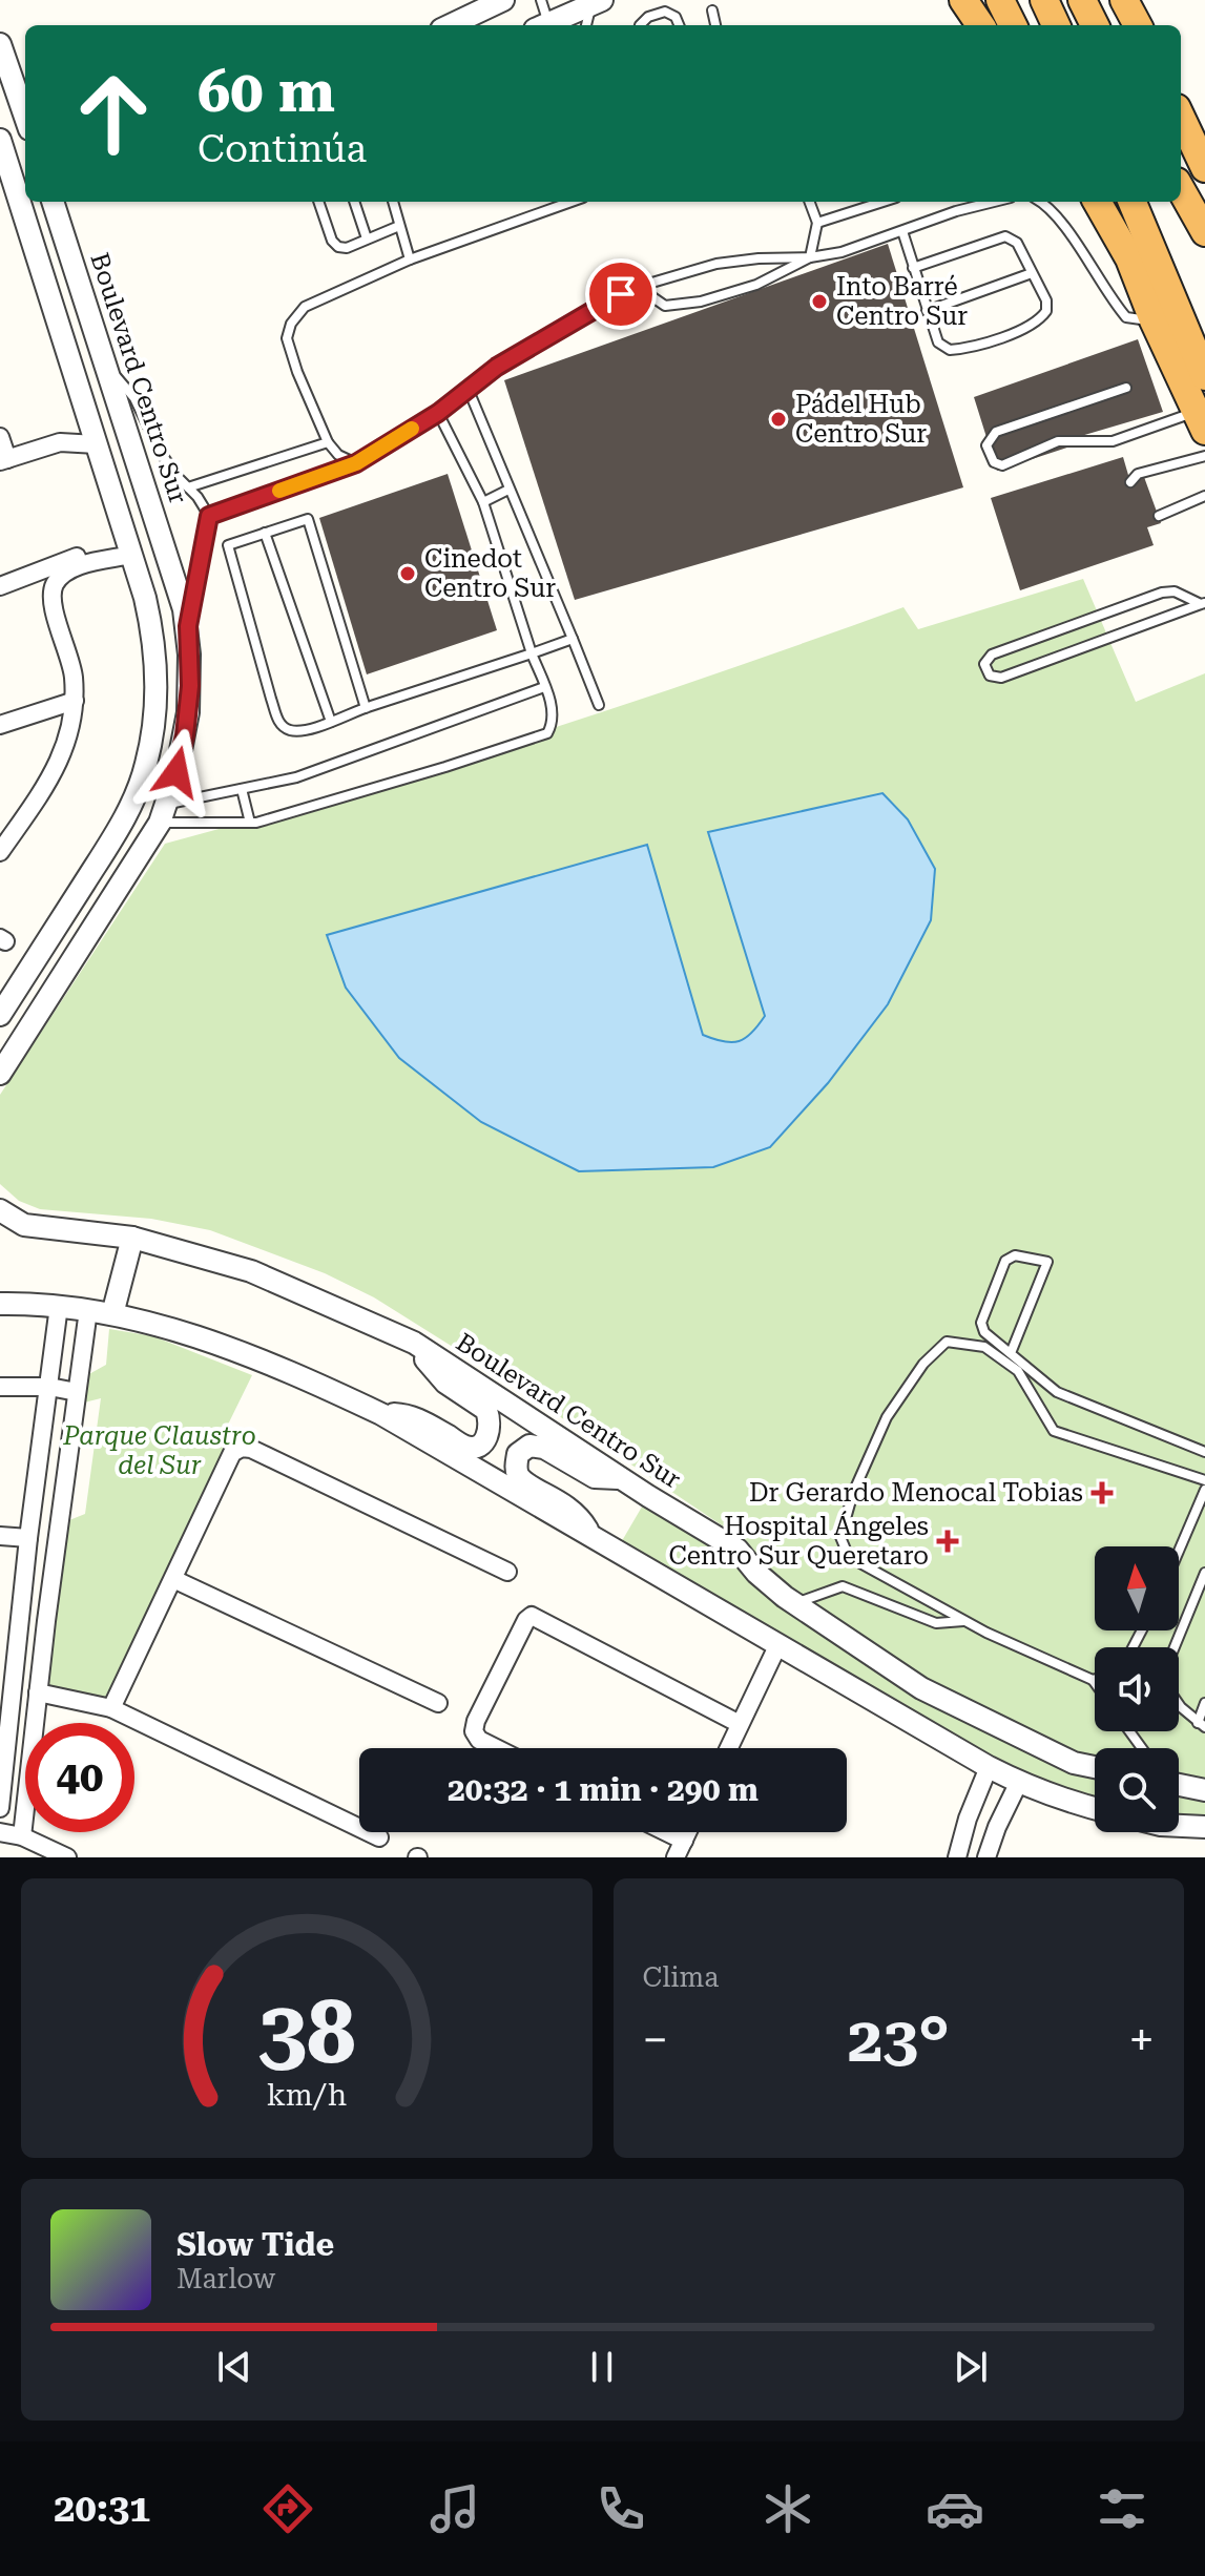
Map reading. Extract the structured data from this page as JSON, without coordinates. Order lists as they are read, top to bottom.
{
  "streets": {
    "street": ["Boulevard Centro Sur"]
  },
  "parks": ["Parque Claustro del Sur"],
  "places": {
    "other": ["Into Barré Centro Sur", "Pádel Hub Centro Sur", "Cinedot Centro Sur"],
    "health": ["Dr Gerardo Menocal Tobias", "Hospital Ángeles Centro Sur Queretaro"]
  },
  "north": "top",
  "page": {
    "turn": ["60 m", "Continúa"],
    "limit": "40",
    "trip": "20:32 · 1 min · 290 m",
    "tile": "Clima",
    "heat": ["−", "23°", "+"],
    "song": ["Slow Tide", "Marlow"],
    "tabs": "20:31",
    "gauge": ["38", "km/h"]
  }
}
